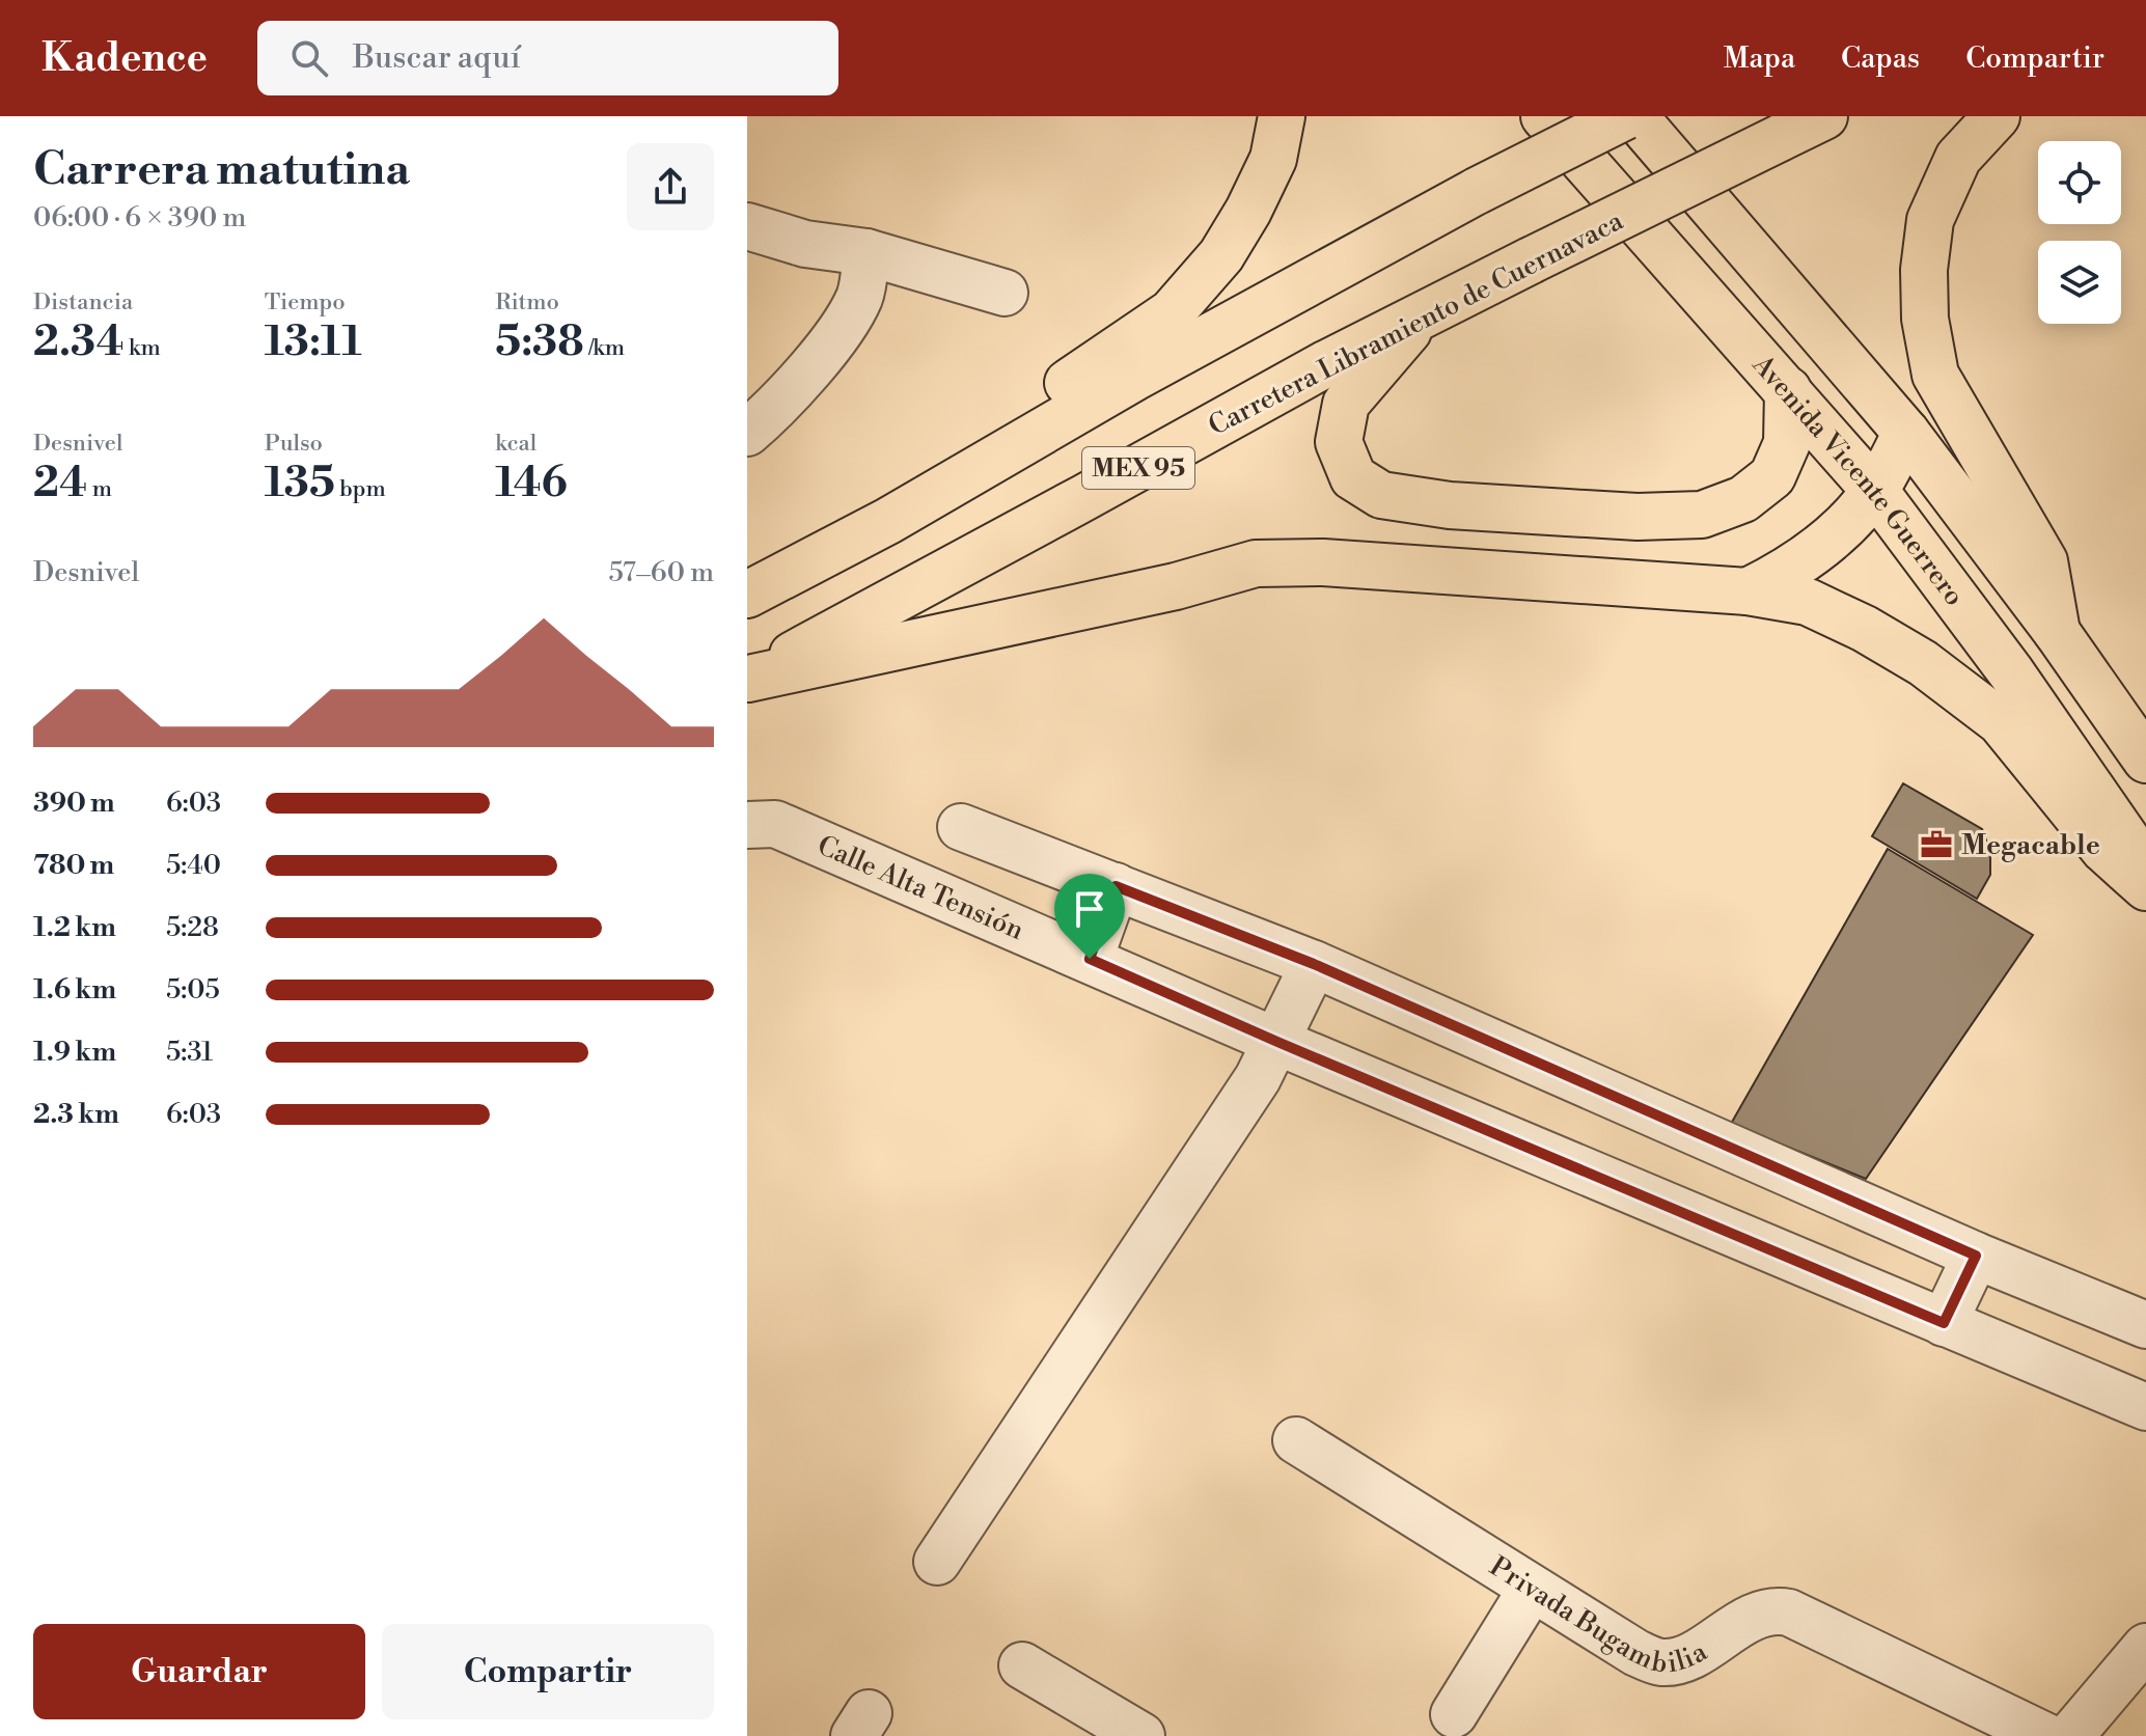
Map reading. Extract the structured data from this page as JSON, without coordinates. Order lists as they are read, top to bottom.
{
  "streets": {
    "main road": ["Carretera Libramiento de Cuernavaca", "MEX 95", "Avenida Vicente Guerrero"],
    "street": ["Calle Alta Tensión", "Privada Bugambilia"]
  },
  "places": {
    "office": ["Megacable"]
  },
  "page": {
    "header": "Kadence",
    "search": "Buscar aquí",
    "nav": ["Mapa", "Capas", "Compartir"],
    "heading": ["Carrera matutina", "06:00 · 6 × 390 m"],
    "stats": [
      ["Distancia", "2.34 km"],
      ["Tiempo", "13:11"],
      ["Ritmo", "5:38 /km"],
      ["Desnivel", "24 m"],
      ["Pulso", "135 bpm"],
      ["kcal", "146"]
    ],
    "chart": ["Desnivel", "57–60 m"],
    "list": [
      {
        "name": "390 m",
        "note": "6:03"
      },
      {
        "name": "780 m",
        "note": "5:40"
      },
      {
        "name": "1.2 km",
        "note": "5:28"
      },
      {
        "name": "1.6 km",
        "note": "5:05"
      },
      {
        "name": "1.9 km",
        "note": "5:31"
      },
      {
        "name": "2.3 km",
        "note": "6:03"
      }
    ],
    "buttons": ["Guardar", "Compartir"]
  }
}
